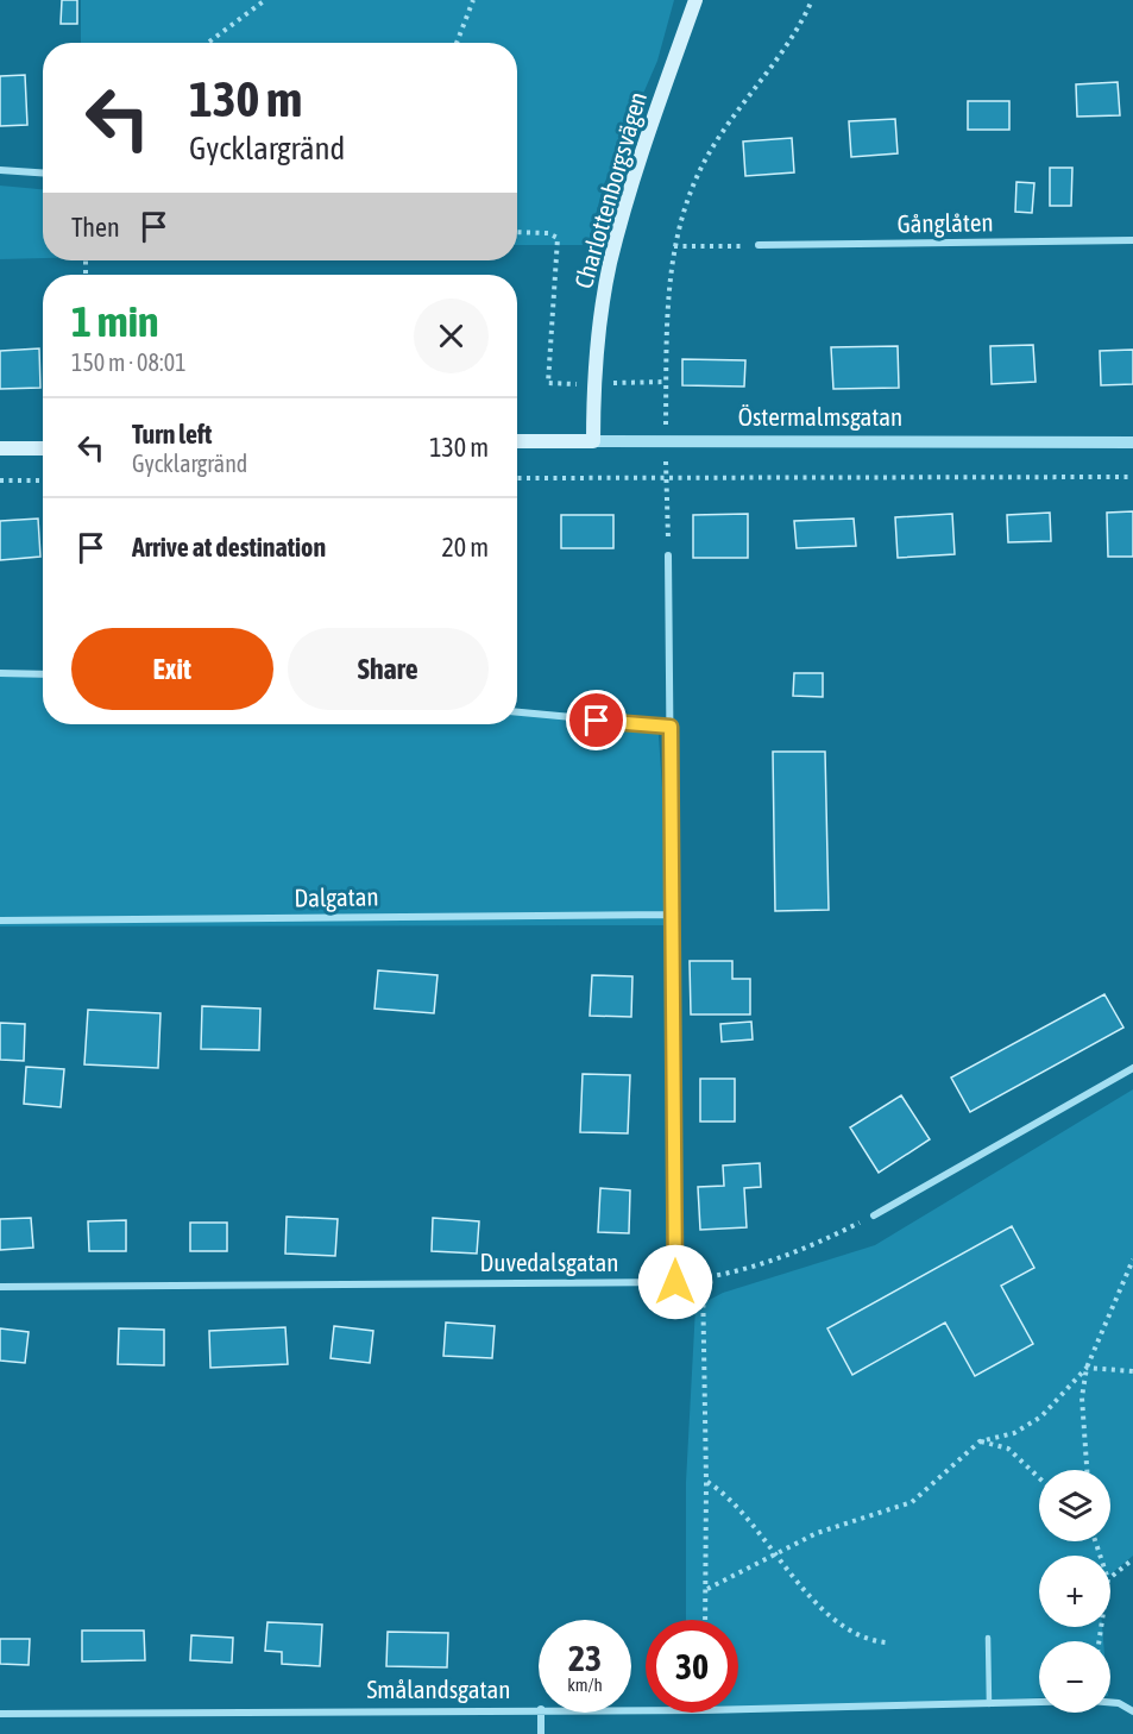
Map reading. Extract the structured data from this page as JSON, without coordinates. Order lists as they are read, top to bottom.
{
  "streets": {
    "main road": ["Charlottenborgsvägen", "Östermalmsgatan"],
    "street": [
      "Gånglåten",
      "Dalgatan",
      "Duvedalsgatan",
      "Smålandsgatan"
    ]
  },
  "crossings": [
    ["Charlottenborgsvägen", "Östermalmsgatan"]
  ],
  "page": {
    "turn": ["130 m", "Gycklargränd"],
    "then": "Then",
    "heading": ["1 min", "150 m · 08:01"],
    "list": [
      {
        "name": "Turn left",
        "note": "Gycklargränd",
        "value": "130 m"
      },
      {
        "name": "Arrive at destination",
        "value": "20 m"
      }
    ],
    "buttons": ["Exit", "Share"],
    "map_buttons": ["+", "−"],
    "speed": "23 km/h",
    "limit": "30"
  }
}
